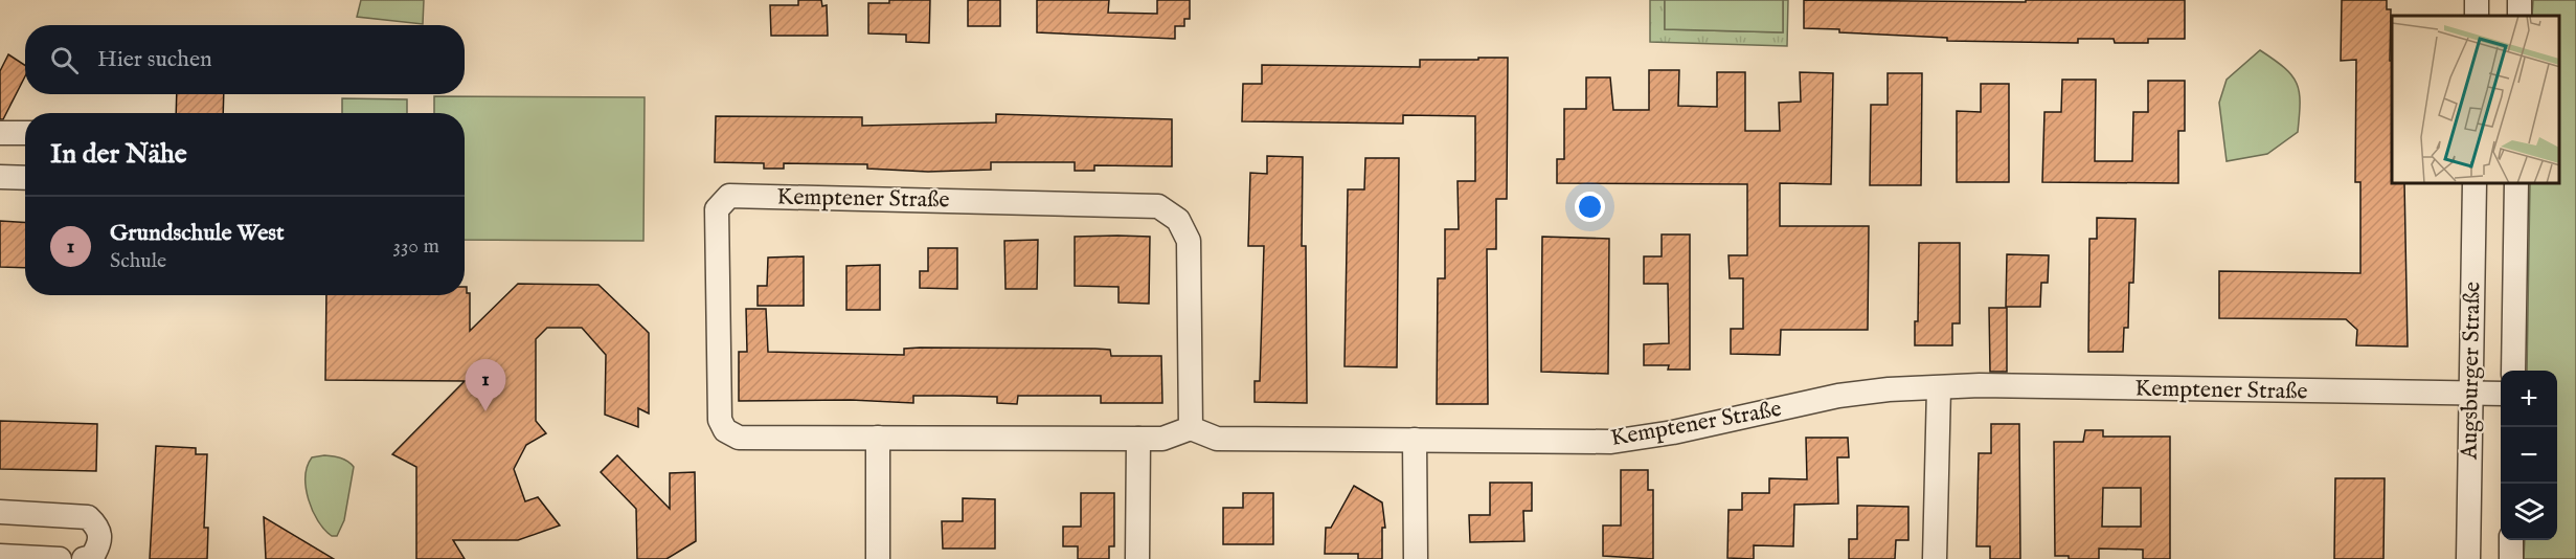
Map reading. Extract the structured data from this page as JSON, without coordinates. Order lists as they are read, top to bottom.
{
  "streets": {
    "street": ["Kemptener Straße", "Augsburger Straße"]
  },
  "crossings": [
    ["Kemptener Straße", "Augsburger Straße"]
  ],
  "page": {
    "search": "Hier suchen",
    "heading": "In der Nähe",
    "list": [
      {
        "mark": "1",
        "name": "Grundschule West",
        "note": "Schule",
        "value": "330 m"
      }
    ],
    "pins": "1",
    "map_buttons": ["+", "−"]
  }
}
